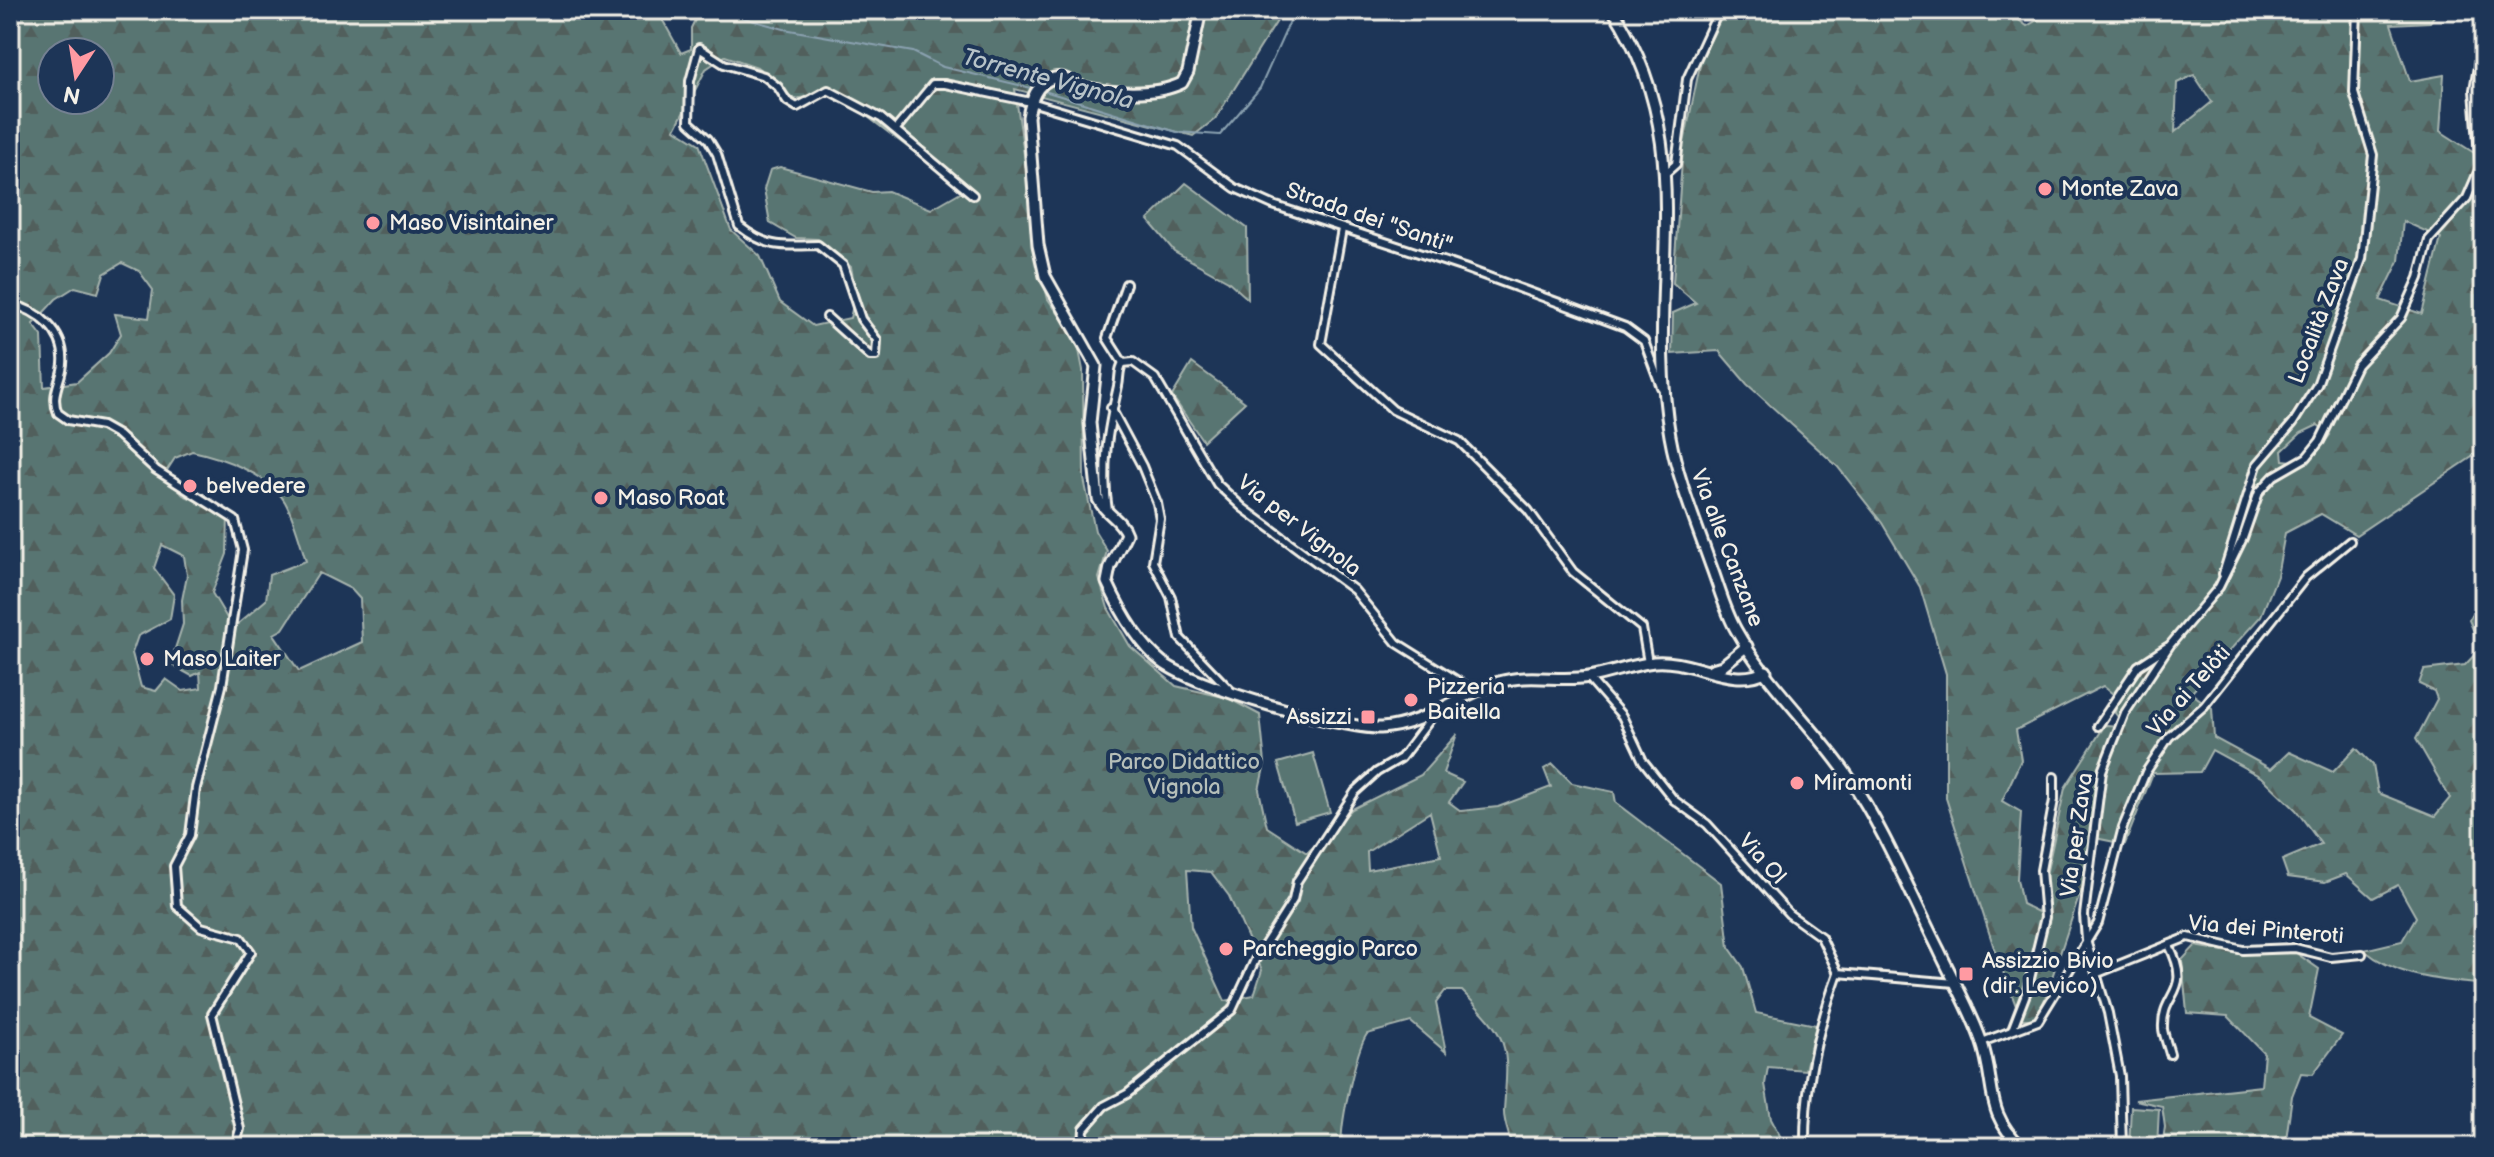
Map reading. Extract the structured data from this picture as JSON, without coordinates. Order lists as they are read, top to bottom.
{
  "streets": {
    "street": [
      "Strada dei \"Santi\"",
      "Località Zava",
      "Via per Vignola",
      "Via alle Canzane",
      "Via ai Telòti",
      "Via per Zava",
      "Via Ol",
      "Via dei Pinteroti"
    ]
  },
  "crossings": [
    ["Strada dei \"Santi\"", "Via alle Canzane"],
    ["Località Zava", "Via per Zava"],
    ["Via alle Canzane", "Via ai Telòti"],
    ["Via ai Telòti", "Via per Zava"]
  ],
  "water": ["Torrente Vignola"],
  "parks": ["Parco Didattico Vignola"],
  "places": {
    "other": [
      "Monte Zava",
      "Maso Visintainer",
      "belvedere",
      "Maso Roat",
      "Maso Laiter",
      "Pizzeria Baitella",
      "Miramonti",
      "Parcheggio Parco"
    ],
    "transit": ["Assizzi", "Assizzio Bivio (dir. Levico)"]
  },
  "north": "bottom"
}
